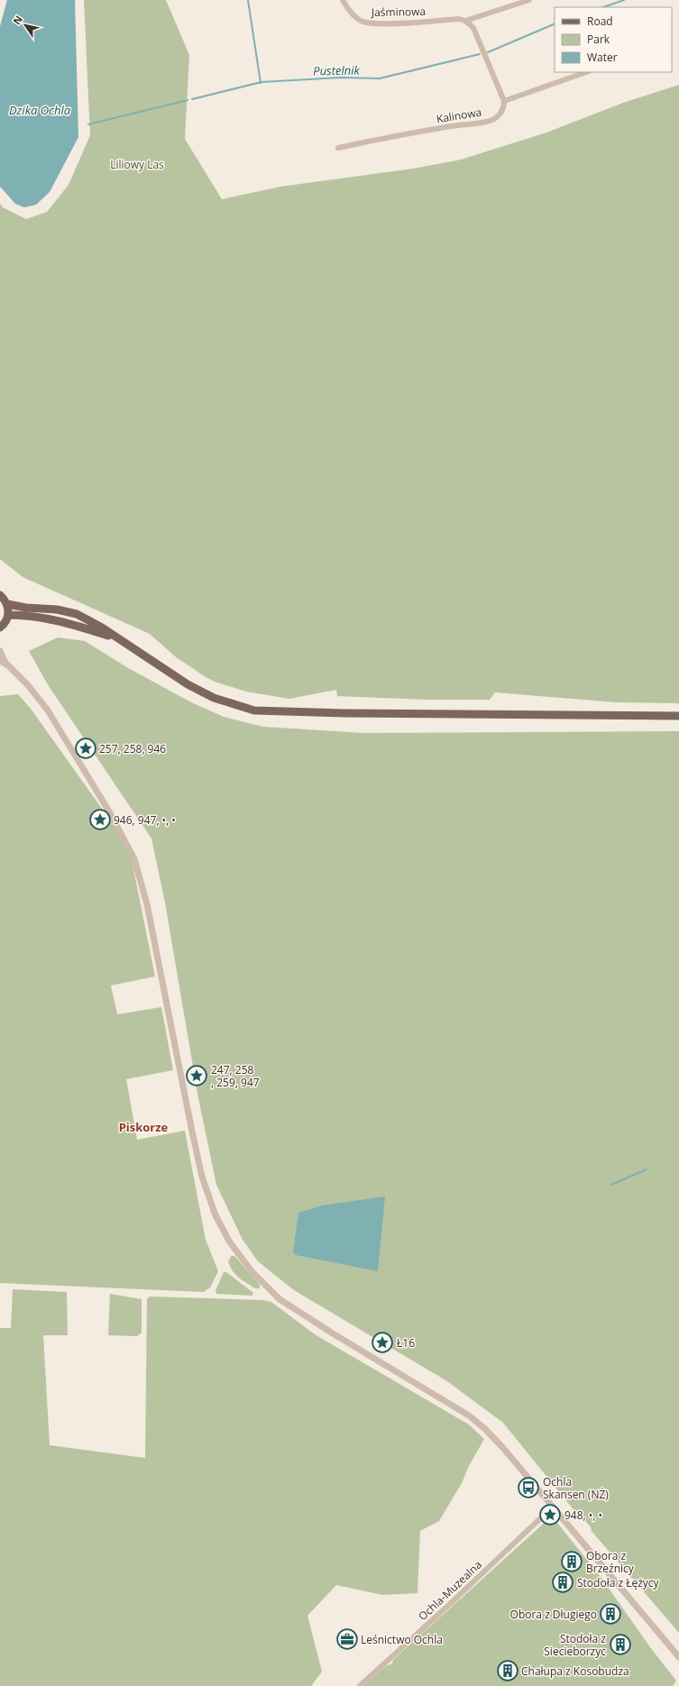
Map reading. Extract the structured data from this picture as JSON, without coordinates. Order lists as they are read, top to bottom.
{
  "streets": {
    "street": ["Jaśminowa", "Kalinowa", "Ochla-Muzealna"]
  },
  "districts": ["Piskorze"],
  "water": ["Pustelnik", "Dzika Ochla"],
  "parks": ["Liliowy Las"],
  "places": {
    "place": [
      "257, 258, 946",
      "946, 947, •, •",
      "247, 258 , 259, 947",
      "Ł16",
      "948, •, •"
    ],
    "bus stop": ["Ochla Skansen (NŻ)"],
    "building": [
      "Obora z Brzeźnicy",
      "Stodoła z Łężycy",
      "Obora z Długiego",
      "Stodoła z Siecieborzyc",
      "Chałupa z Kosobudza"
    ],
    "office": ["Leśnictwo Ochla"]
  },
  "legend": ["Road", "Park", "Water"],
  "north": "top left"
}
